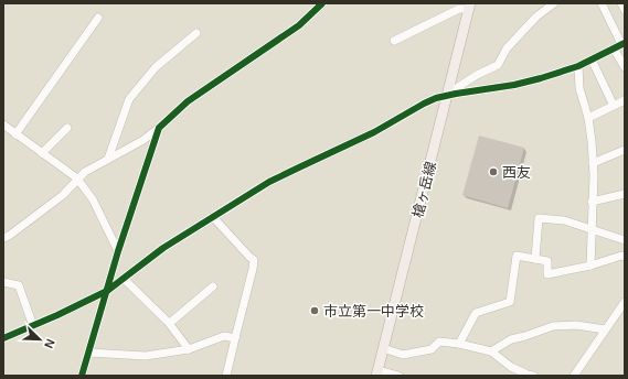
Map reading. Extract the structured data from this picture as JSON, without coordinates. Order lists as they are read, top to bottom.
{
  "streets": {
    "main road": ["槍ヶ岳線"]
  },
  "places": ["西友", "市立第一中学校"],
  "north": "bottom right"
}
